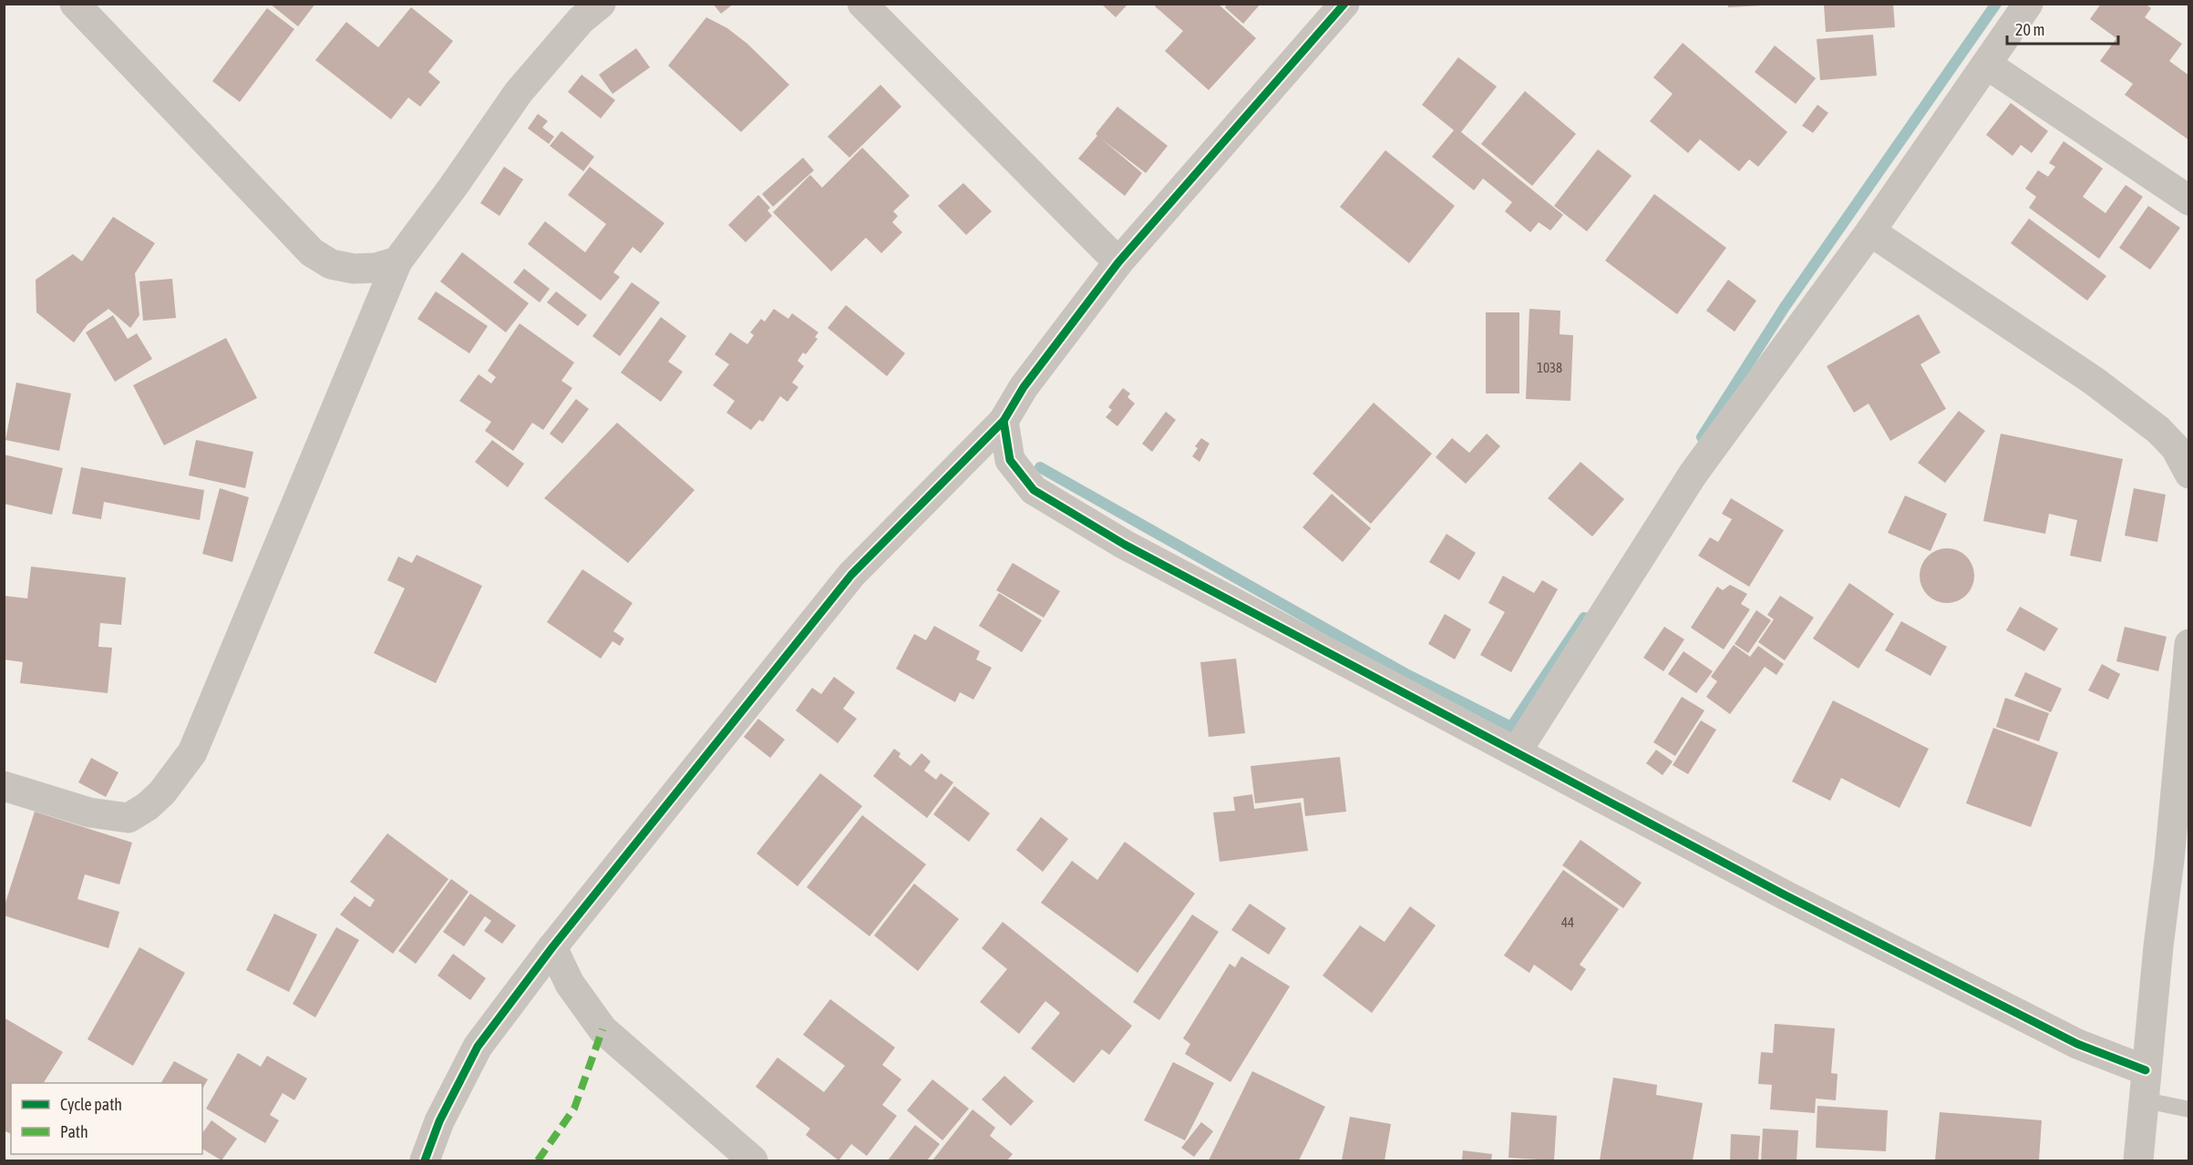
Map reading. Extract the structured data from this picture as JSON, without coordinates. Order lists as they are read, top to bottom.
{
  "house_numbers": ["1038", "44"],
  "legend": ["Cycle path", "Path"],
  "scale_bar": "20 m"
}
